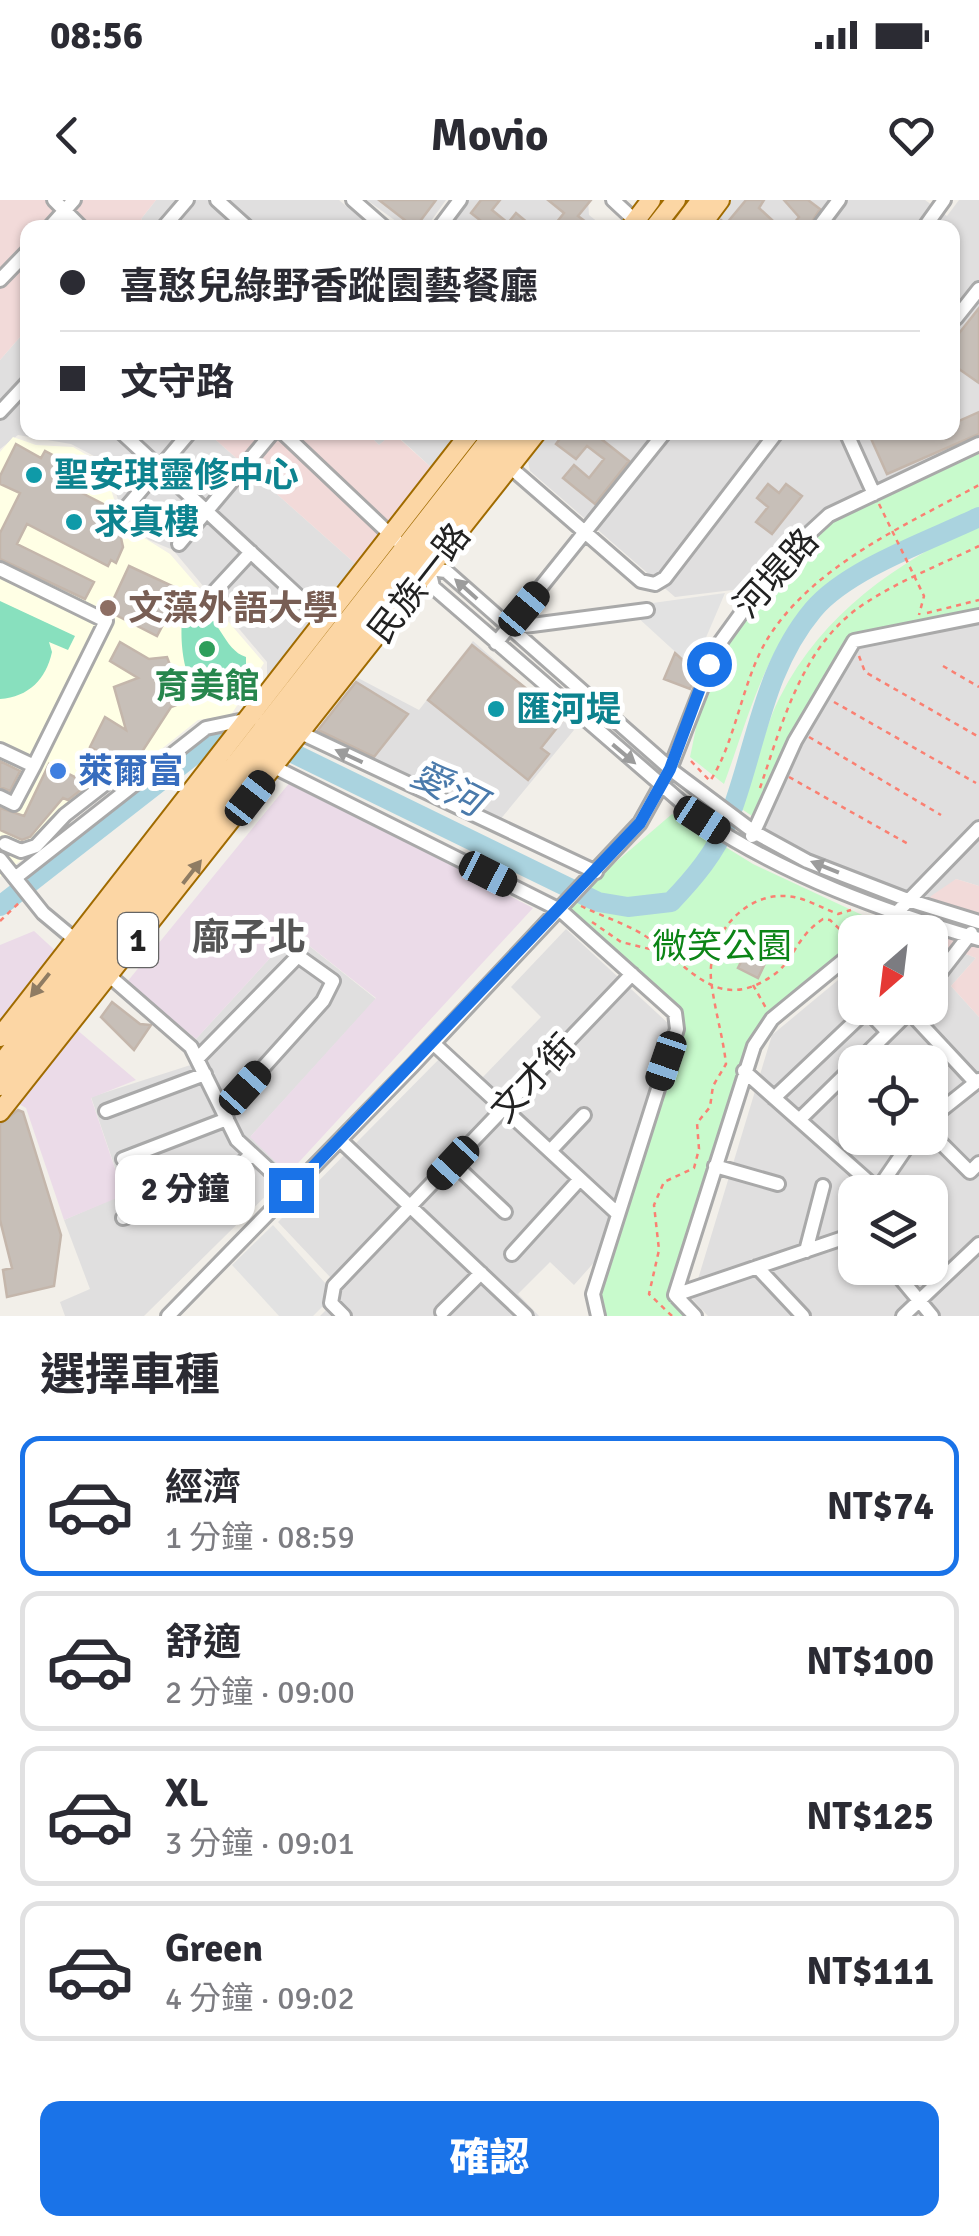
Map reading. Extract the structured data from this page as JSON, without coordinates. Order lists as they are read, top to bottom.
{
  "streets": {
    "main road": ["民族一路", "1"],
    "street": ["河堤路", "文才街"]
  },
  "crossings": [
    ["民族一路", "1"]
  ],
  "districts": ["廍子北"],
  "water": ["愛河"],
  "parks": ["微笑公園"],
  "places": [
    "聖安琪靈修中心",
    "求真樓",
    "文藻外語大學",
    "育美館",
    "匯河堤",
    "萊爾富"
  ],
  "north": "bottom left",
  "page": {
    "status": "08:56",
    "header": "Movio",
    "banner": ["喜憨兒綠野香蹤園藝餐廳", "文守路"],
    "bubble": "2 分鐘",
    "heading": "選擇車種",
    "list": [
      {
        "name": "經濟",
        "note": "1 分鐘 · 08:59",
        "value": "NT$74"
      },
      {
        "name": "舒適",
        "note": "2 分鐘 · 09:00",
        "value": "NT$100"
      },
      {
        "name": "XL",
        "note": "3 分鐘 · 09:01",
        "value": "NT$125"
      },
      {
        "name": "Green",
        "note": "4 分鐘 · 09:02",
        "value": "NT$111"
      }
    ],
    "buttons": "確認"
  }
}
